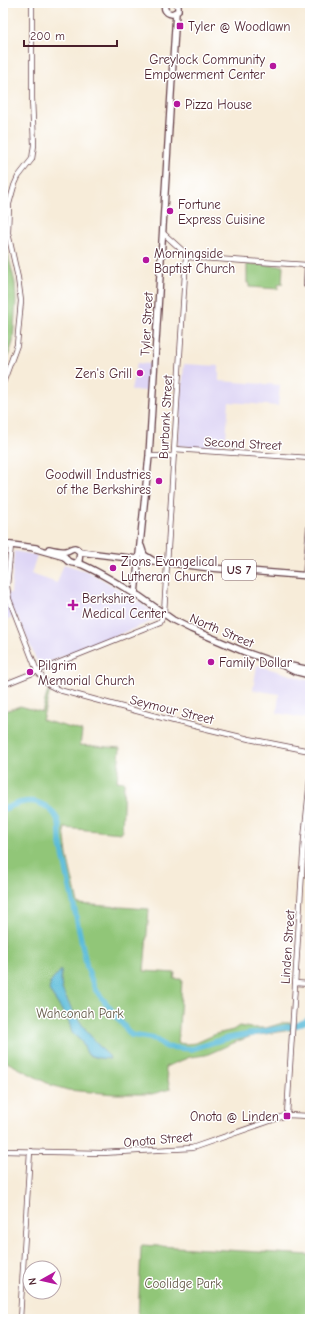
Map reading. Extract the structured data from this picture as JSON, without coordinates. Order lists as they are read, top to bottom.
{
  "streets": {
    "main road": ["Tyler Street", "US 7", "North Street"],
    "street": [
      "Burbank Street",
      "Second Street",
      "Seymour Street",
      "Linden Street",
      "Onota Street"
    ]
  },
  "crossings": [
    ["Tyler Street", "US 7"],
    ["Tyler Street", "North Street"],
    ["Burbank Street", "Second Street"],
    ["Burbank Street", "US 7"],
    ["Burbank Street", "North Street"],
    ["US 7", "North Street"],
    ["Linden Street", "Onota Street"]
  ],
  "parks": ["Wahconah Park", "Coolidge Park"],
  "places": {
    "transit": ["Tyler @ Woodlawn", "Onota @ Linden"],
    "other": [
      "Greylock Community Empowerment Center",
      "Pizza House",
      "Fortune Express Cuisine",
      "Morningside Baptist Church",
      "Zen's Grill",
      "Goodwill Industries of the Berkshires",
      "Zions Evangelical Lutheran Church",
      "Family Dollar",
      "Pilgrim Memorial Church"
    ],
    "health": ["Berkshire Medical Center"]
  },
  "scale_bar": "200 m",
  "north": "left"
}
